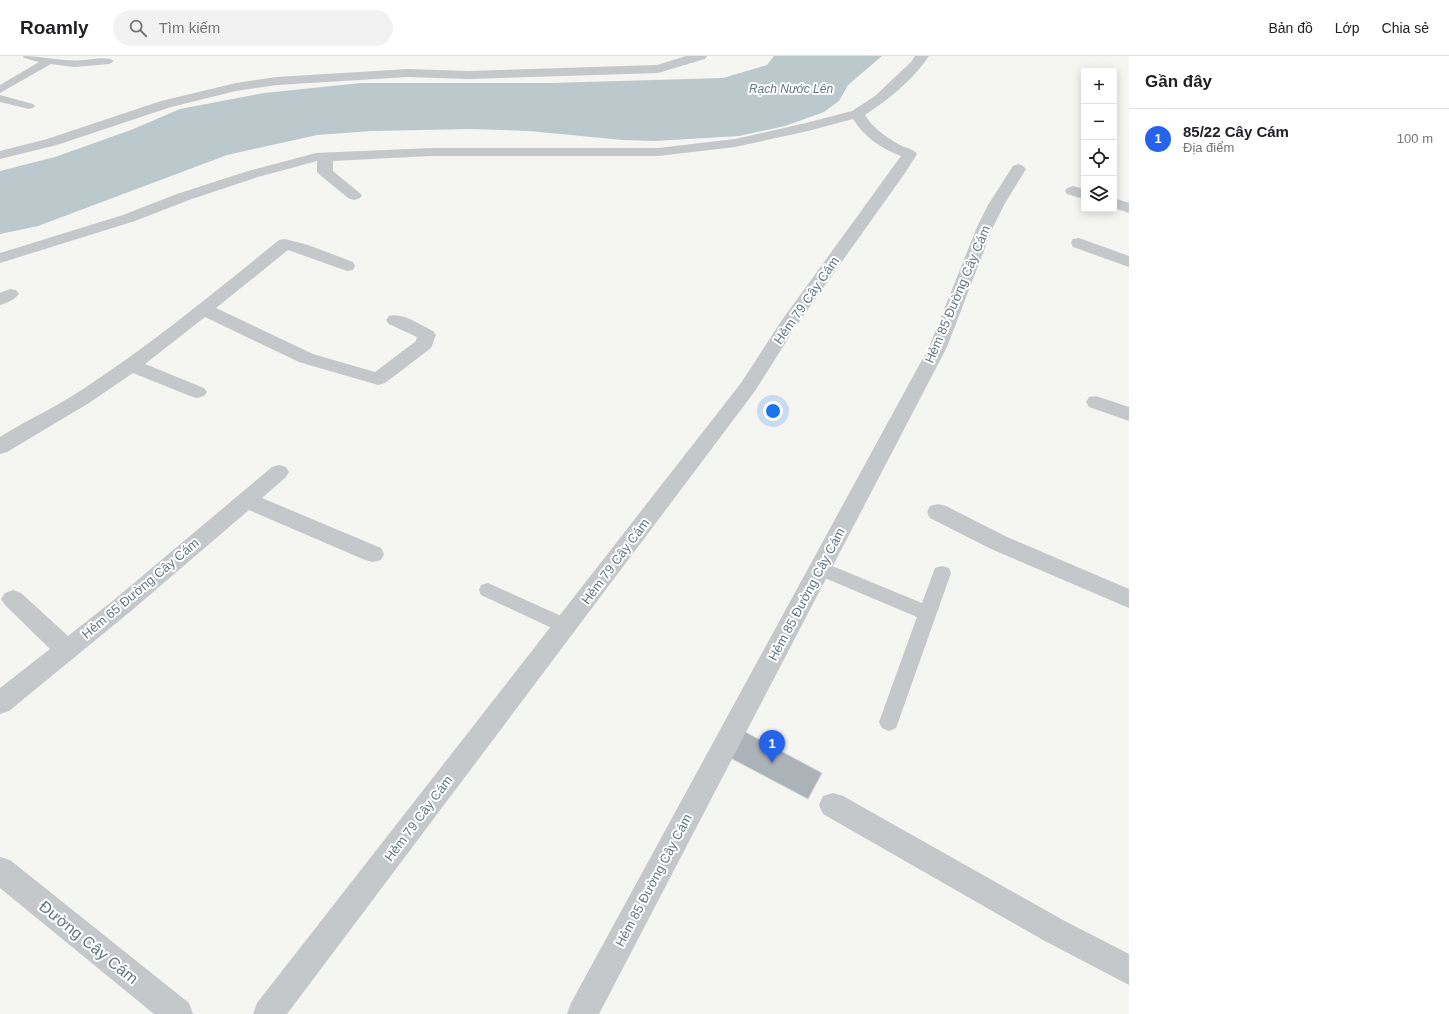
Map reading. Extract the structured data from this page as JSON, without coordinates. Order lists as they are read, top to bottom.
{
  "streets": {
    "street": [
      "Hẻm 85 Đường Cây Cám",
      "Hẻm 79 Cây Cám",
      "Hẻm 65 Đường Cây Cám",
      "Đường Cây Cám"
    ]
  },
  "water": ["Rạch Nước Lên"],
  "page": {
    "header": "Roamly",
    "search": "Tìm kiếm",
    "nav": ["Bản đồ", "Lớp", "Chia sẻ"],
    "heading": "Gần đây",
    "map_buttons": ["+", "−"],
    "list": [
      {
        "mark": "1",
        "name": "85/22 Cây Cám",
        "note": "Địa điểm",
        "value": "100 m"
      }
    ],
    "pins": "1"
  }
}
